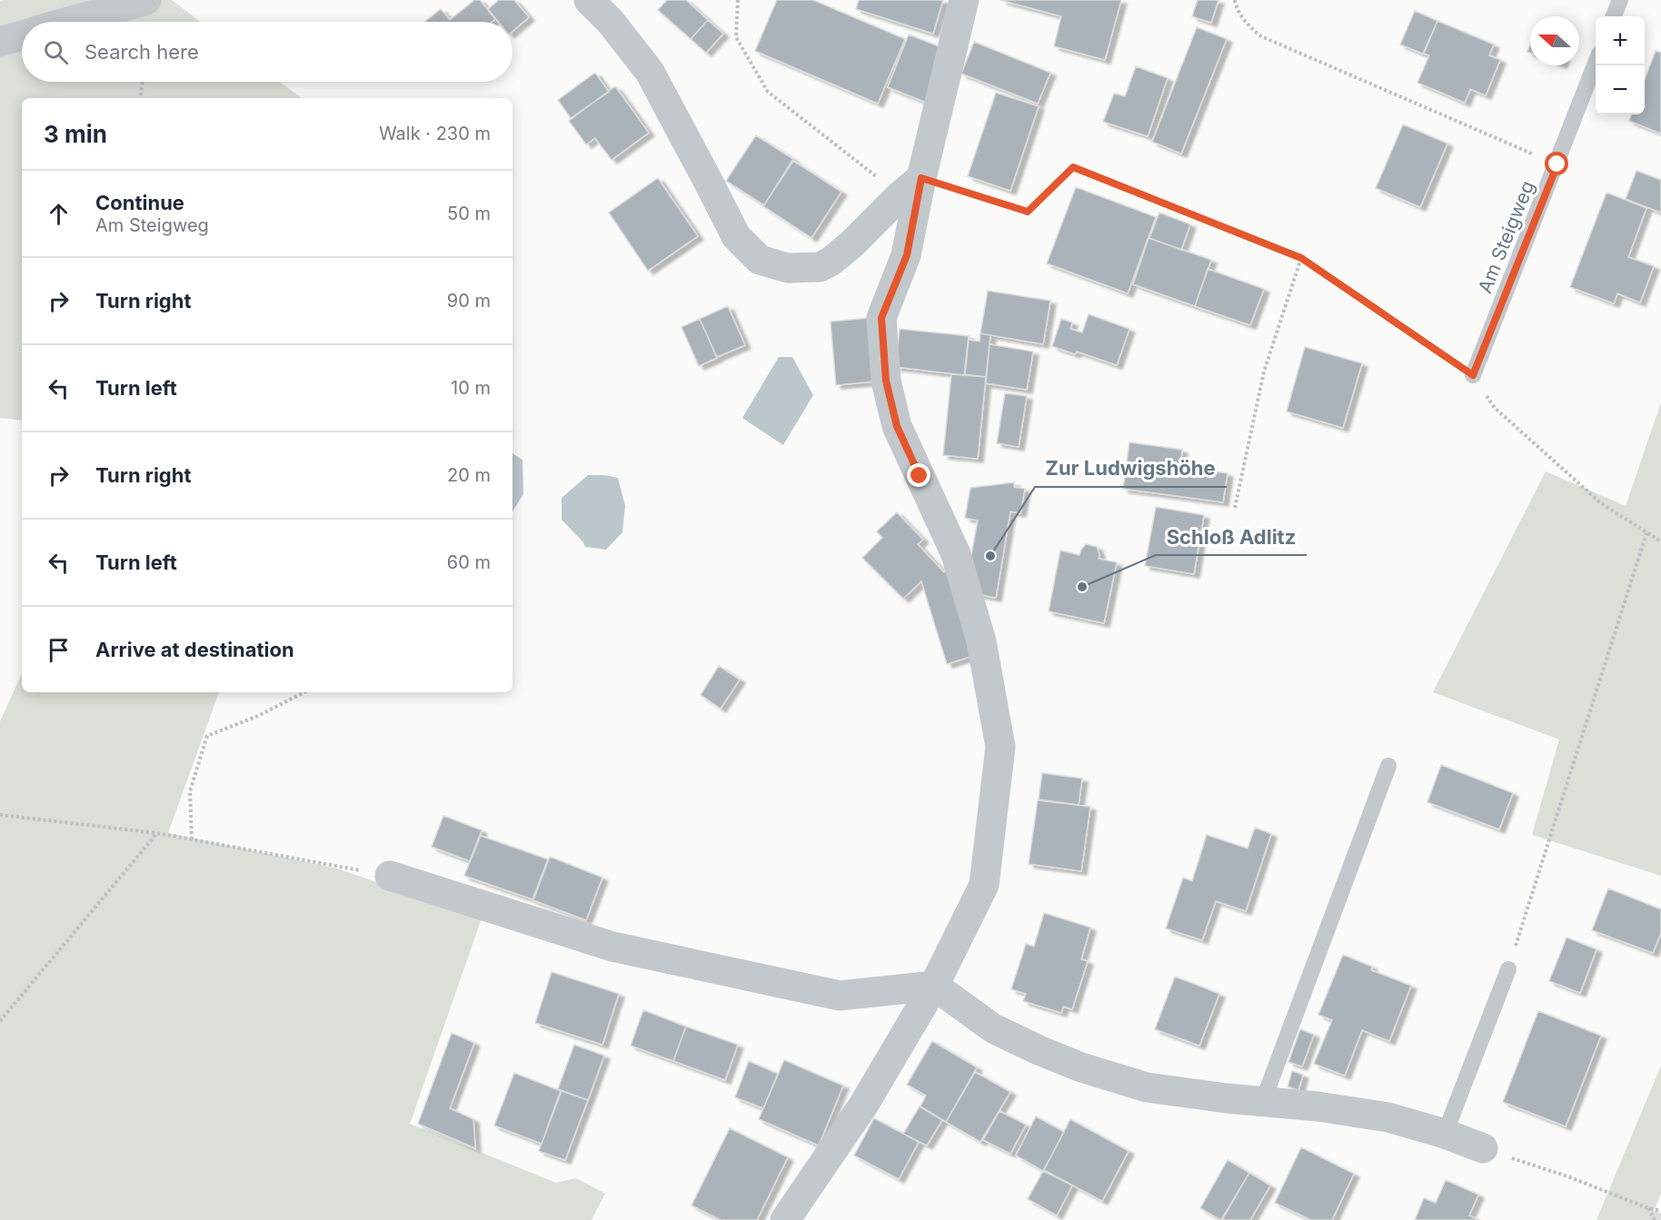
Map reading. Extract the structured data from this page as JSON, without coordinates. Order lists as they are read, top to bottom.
{
  "streets": {
    "lane": ["Am Steigweg"]
  },
  "places": ["Zur Ludwigshöhe", "Schloß Adlitz"],
  "north": "left",
  "page": {
    "map_buttons": ["+", "−"],
    "search": "Search here",
    "heading": ["3 min", "Walk · 230 m"],
    "list": [
      ["Continue", "Am Steigweg", "50 m"],
      ["Turn right", "90 m"],
      ["Turn left", "10 m"],
      ["Turn right", "20 m"],
      ["Turn left", "60 m"],
      "Arrive at destination"
    ]
  }
}
